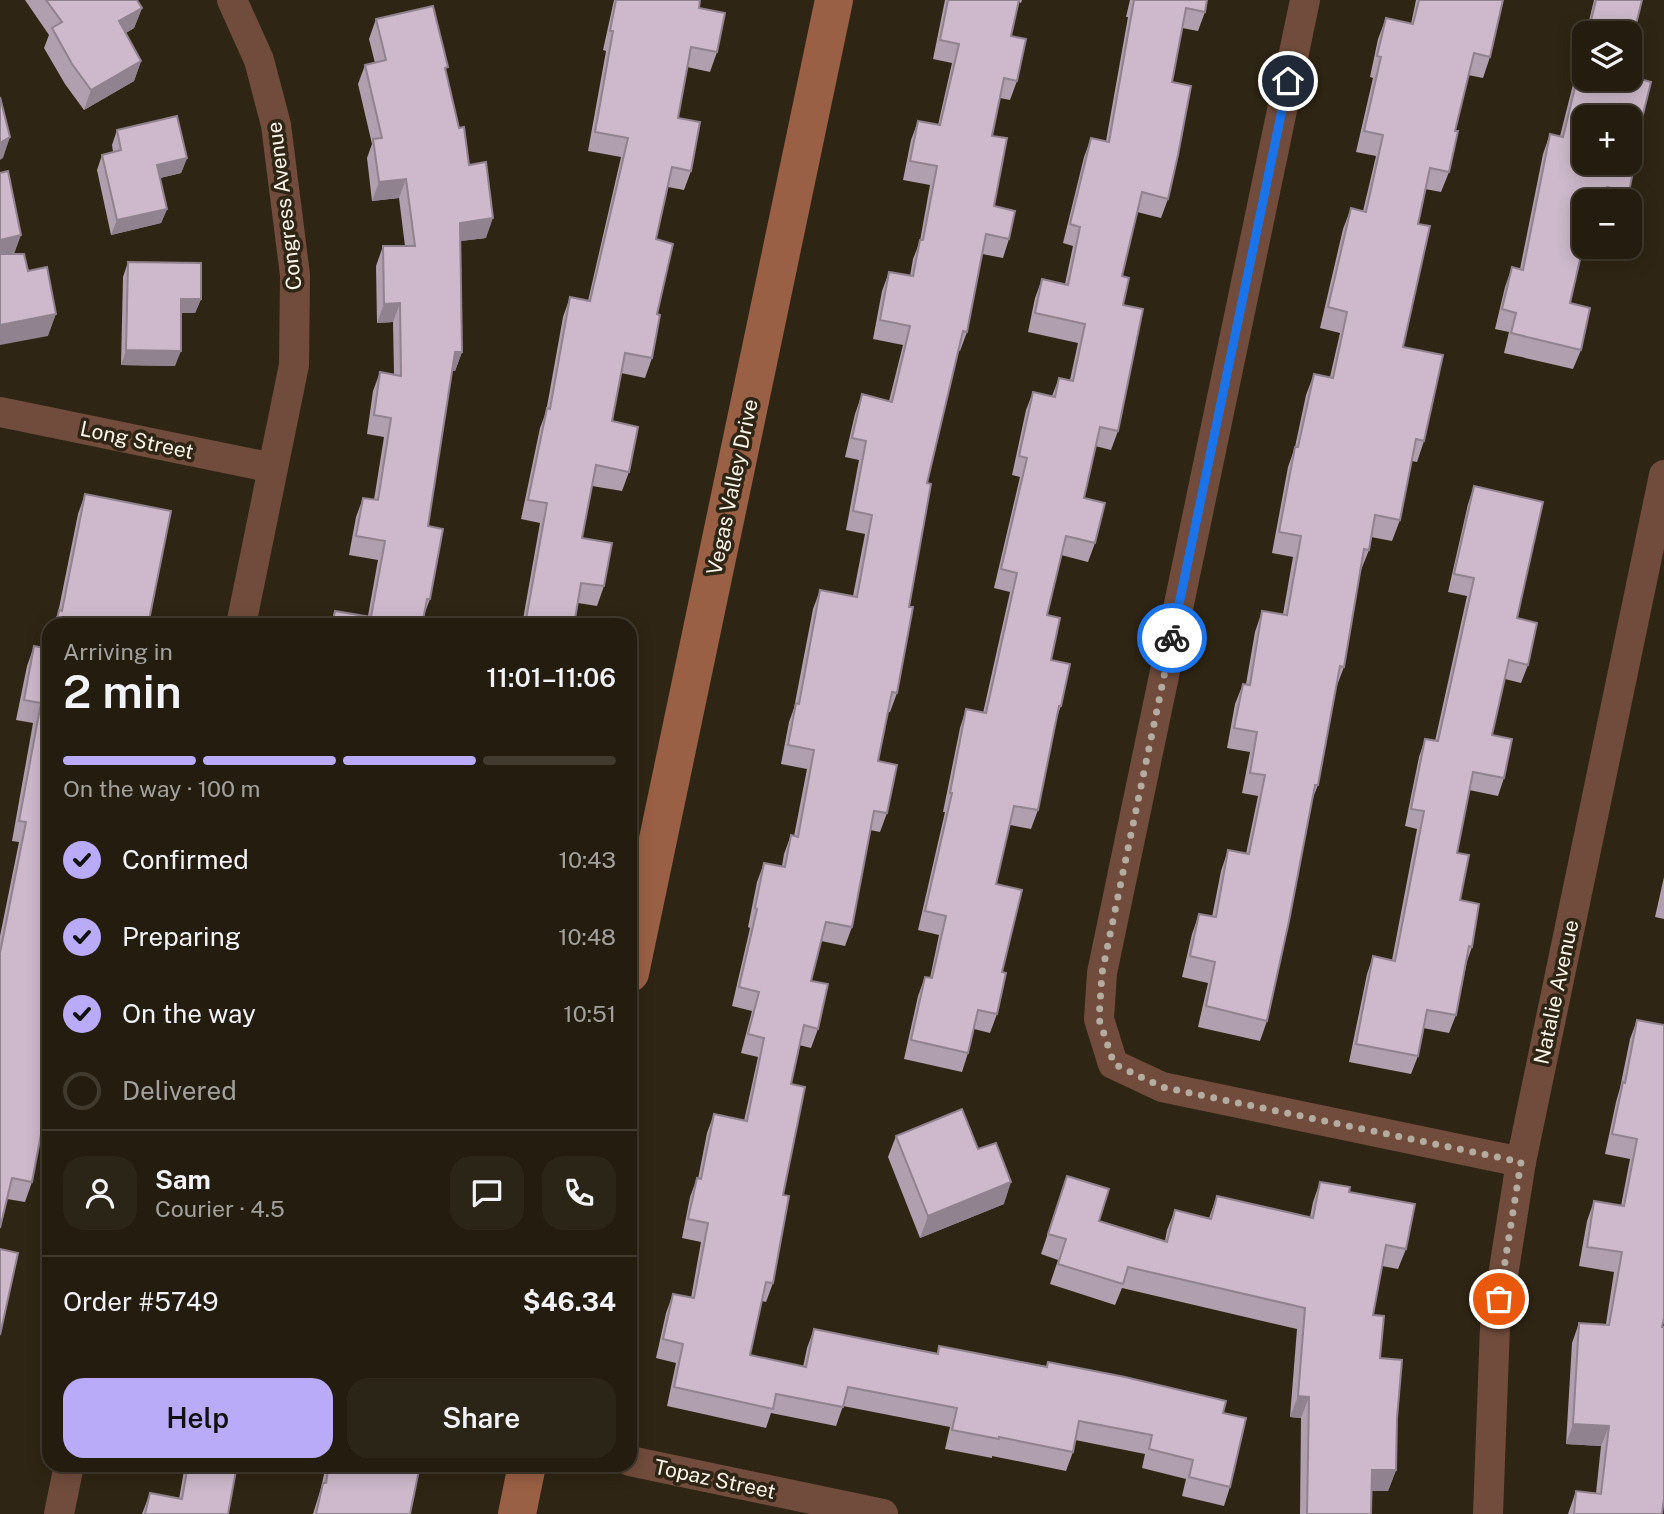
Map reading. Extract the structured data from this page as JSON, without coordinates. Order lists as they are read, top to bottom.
{
  "streets": {
    "street": [
      "Congress Avenue",
      "Long Street",
      "Vegas Valley Drive",
      "Natalie Avenue",
      "Topaz Street"
    ]
  },
  "crossings": [
    ["Congress Avenue", "Long Street"]
  ],
  "page": {
    "map_buttons": ["+", "−"],
    "heading": ["2 min", "Arriving in", "11:01–11:06"],
    "panel": [
      "Sam",
      "Courier · 4.5",
      "Order #5749",
      "$46.34"
    ],
    "bar": "On the way · 100 m",
    "list": [
      ["Confirmed", "10:43"],
      ["Preparing", "10:48"],
      ["On the way", "10:51"],
      "Delivered"
    ],
    "buttons": ["Help", "Share"]
  }
}
